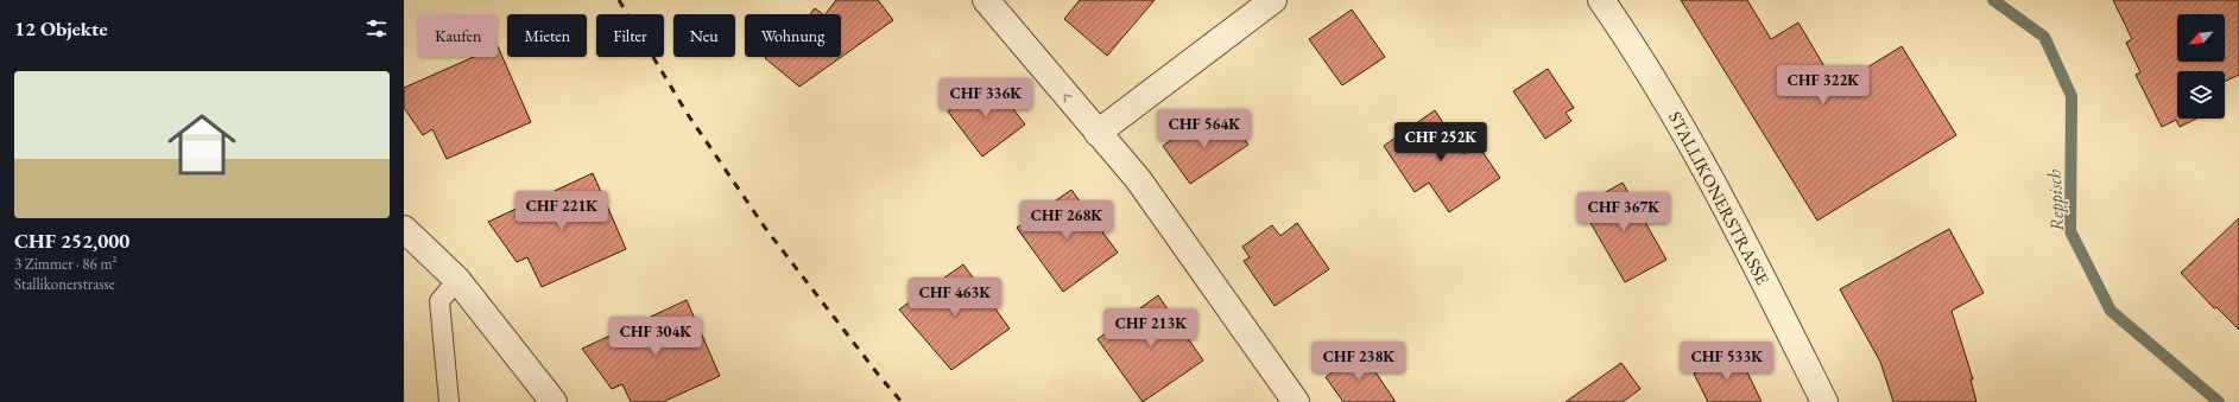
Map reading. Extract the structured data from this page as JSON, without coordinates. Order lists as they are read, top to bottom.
{
  "streets": {
    "street": ["STALLIKONERSTRASSE"]
  },
  "water": ["Reppisch"],
  "north": "bottom left",
  "page": {
    "heading": "12 Objekte",
    "chip": [
      "Kaufen",
      "Mieten",
      "Filter",
      "Neu",
      "Wohnung"
    ],
    "list": [
      {
        "name": "CHF 252,000",
        "note": "3 Zimmer · 86 m² · Stallikonerstrasse"
      }
    ],
    "price": [
      "CHF 322K",
      "CHF 336K",
      "CHF 564K",
      "CHF 252K",
      "CHF 221K",
      "CHF 367K",
      "CHF 268K",
      "CHF 463K",
      "CHF 213K",
      "CHF 304K",
      "CHF 238K",
      "CHF 533K"
    ]
  }
}
